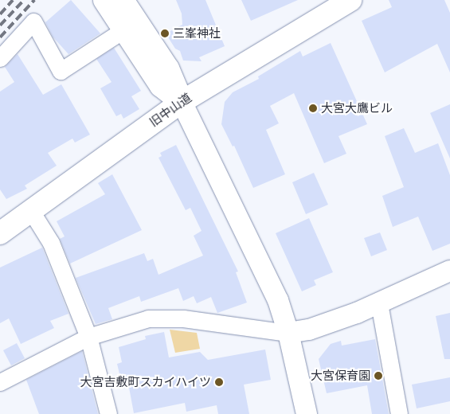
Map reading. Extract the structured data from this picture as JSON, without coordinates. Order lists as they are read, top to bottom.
{
  "streets": {
    "main road": ["旧中山道"]
  },
  "places": [
    "三峯神社",
    "大宮大鷹ビル",
    "大宮保育園",
    "大宮吉敷町スカイハイツ"
  ]
}
